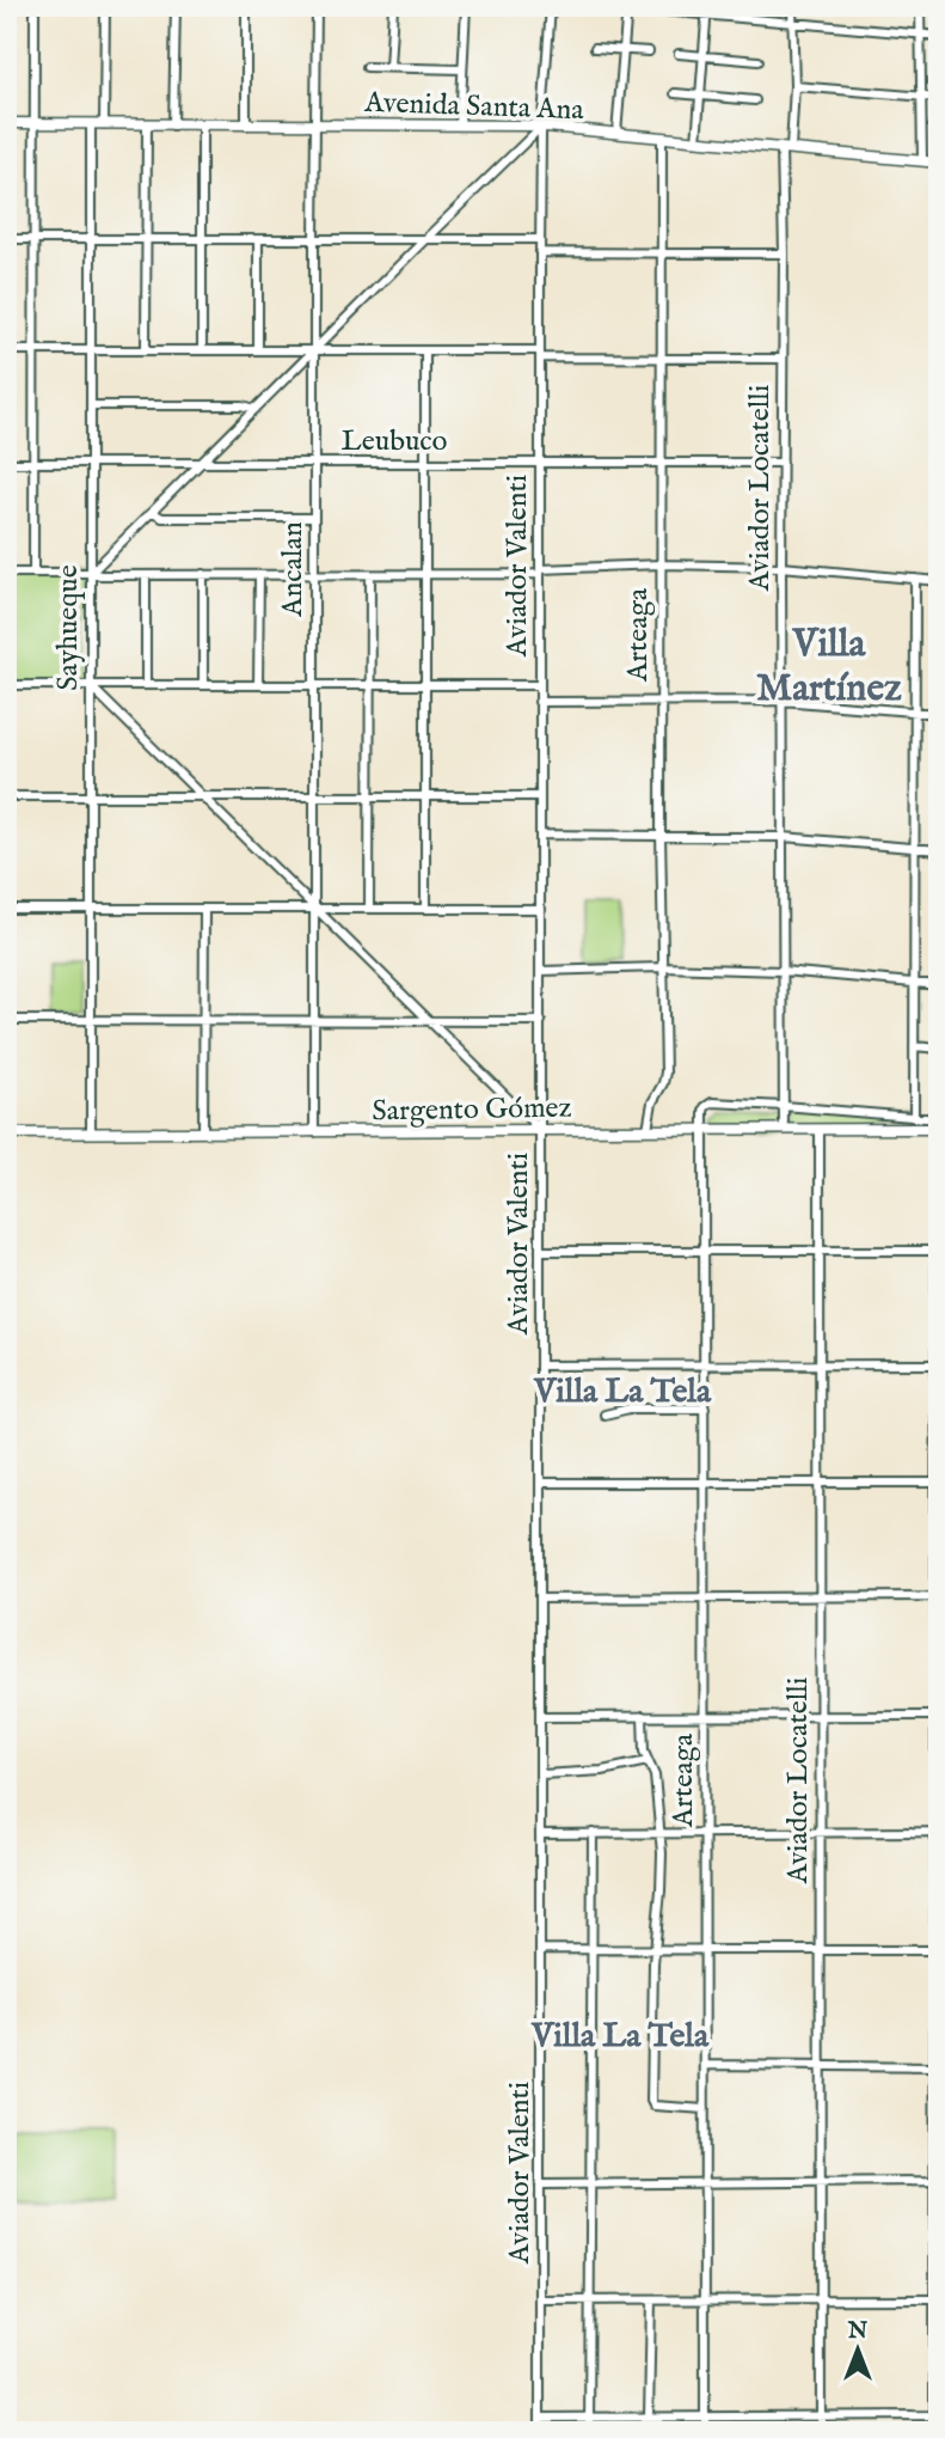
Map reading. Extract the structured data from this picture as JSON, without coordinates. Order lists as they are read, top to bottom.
{
  "streets": {
    "main road": ["Avenida Santa Ana", "Sargento Gómez"],
    "street": [
      "Leubuco",
      "Aviador Locatelli",
      "Aviador Valenti",
      "Ancalan",
      "Sayhueque",
      "Arteaga"
    ]
  },
  "crossings": [
    ["Avenida Santa Ana", "Aviador Locatelli"],
    ["Avenida Santa Ana", "Aviador Valenti"],
    ["Avenida Santa Ana", "Ancalan"],
    ["Avenida Santa Ana", "Sayhueque"],
    ["Avenida Santa Ana", "Arteaga"],
    ["Leubuco", "Aviador Locatelli"],
    ["Leubuco", "Aviador Valenti"],
    ["Leubuco", "Ancalan"],
    ["Leubuco", "Sayhueque"],
    ["Leubuco", "Arteaga"],
    ["Aviador Locatelli", "Sargento Gómez"],
    ["Aviador Valenti", "Sargento Gómez"],
    ["Ancalan", "Sargento Gómez"],
    ["Sayhueque", "Sargento Gómez"],
    ["Arteaga", "Sargento Gómez"]
  ],
  "districts": ["Villa Martínez", "Villa La Tela", "Villa La Tela"],
  "north": "top"
}
